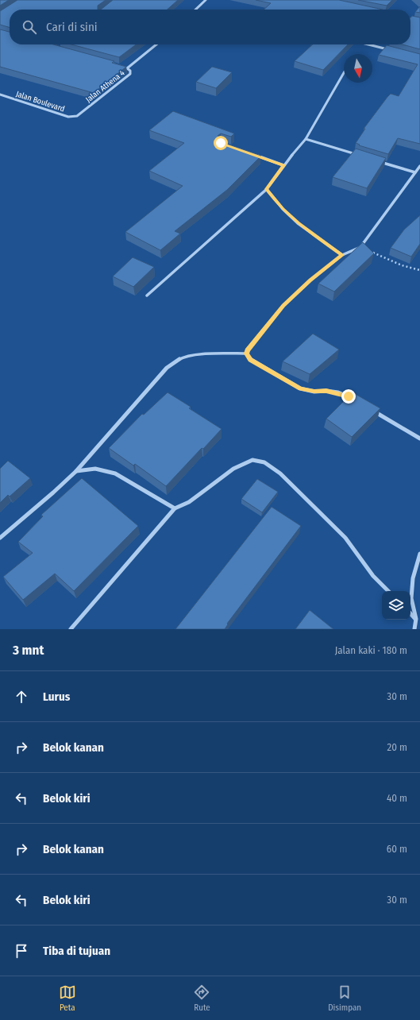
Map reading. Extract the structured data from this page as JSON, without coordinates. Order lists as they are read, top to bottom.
{
  "streets": {
    "street": ["Jalan Athena 4", "Jalan Boulevard"]
  },
  "crossings": [
    ["Jalan Athena 4", "Jalan Boulevard"]
  ],
  "north": "bottom",
  "page": {
    "search": "Cari di sini",
    "heading": ["3 mnt", "Jalan kaki · 180 m"],
    "list": [
      ["Lurus", "30 m"],
      ["Belok kanan", "20 m"],
      ["Belok kiri", "40 m"],
      ["Belok kanan", "60 m"],
      ["Belok kiri", "30 m"],
      "Tiba di tujuan"
    ],
    "nav": ["Peta", "Rute", "Disimpan"]
  }
}
